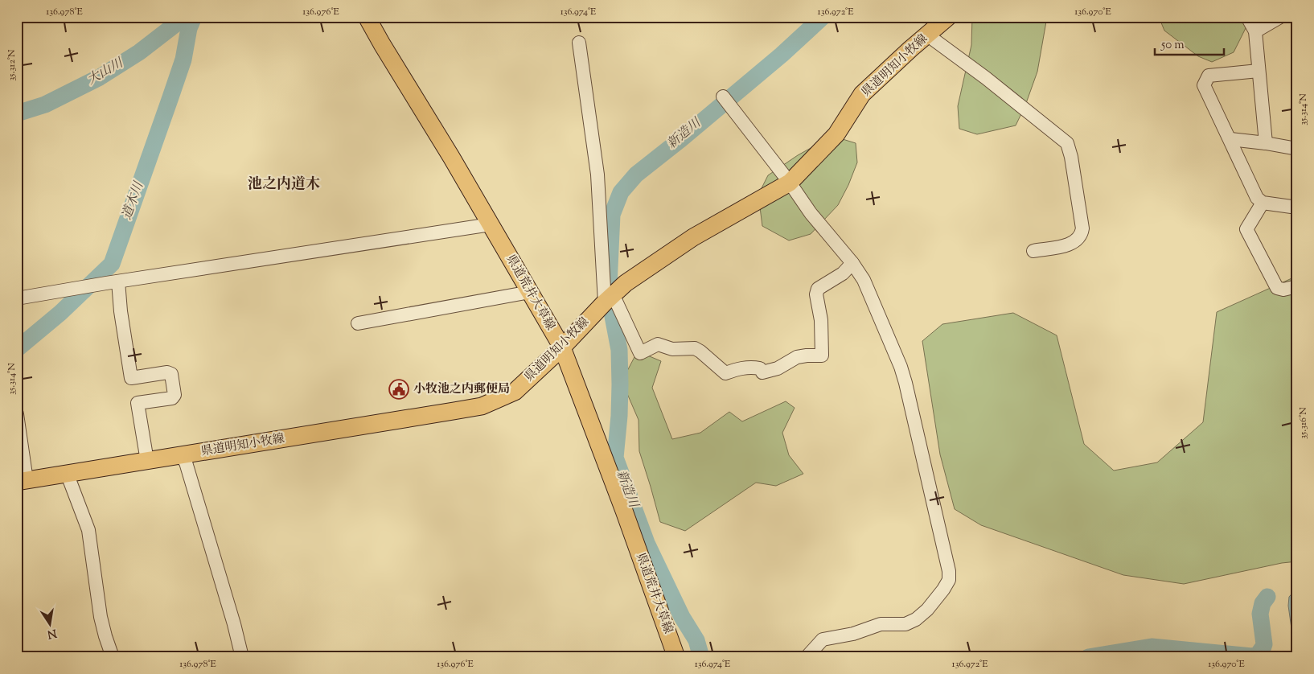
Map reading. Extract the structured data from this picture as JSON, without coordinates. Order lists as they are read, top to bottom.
{
  "streets": {
    "main road": ["県道明知小牧線", "県道荒井大草線"]
  },
  "crossings": [
    ["県道明知小牧線", "県道荒井大草線"]
  ],
  "districts": ["池之内道木"],
  "water": ["大山川", "新造川", "道木川"],
  "places": {
    "public building": ["小牧池之内郵便局"]
  },
  "scale_bar": "50 m",
  "north": "bottom",
  "coordinates": [
    "136.978°E",
    "136.976°E",
    "136.974°E",
    "136.972°E",
    "136.970°E",
    "35.312°N",
    "35.314°N",
    "35.316°N"
  ]
}
